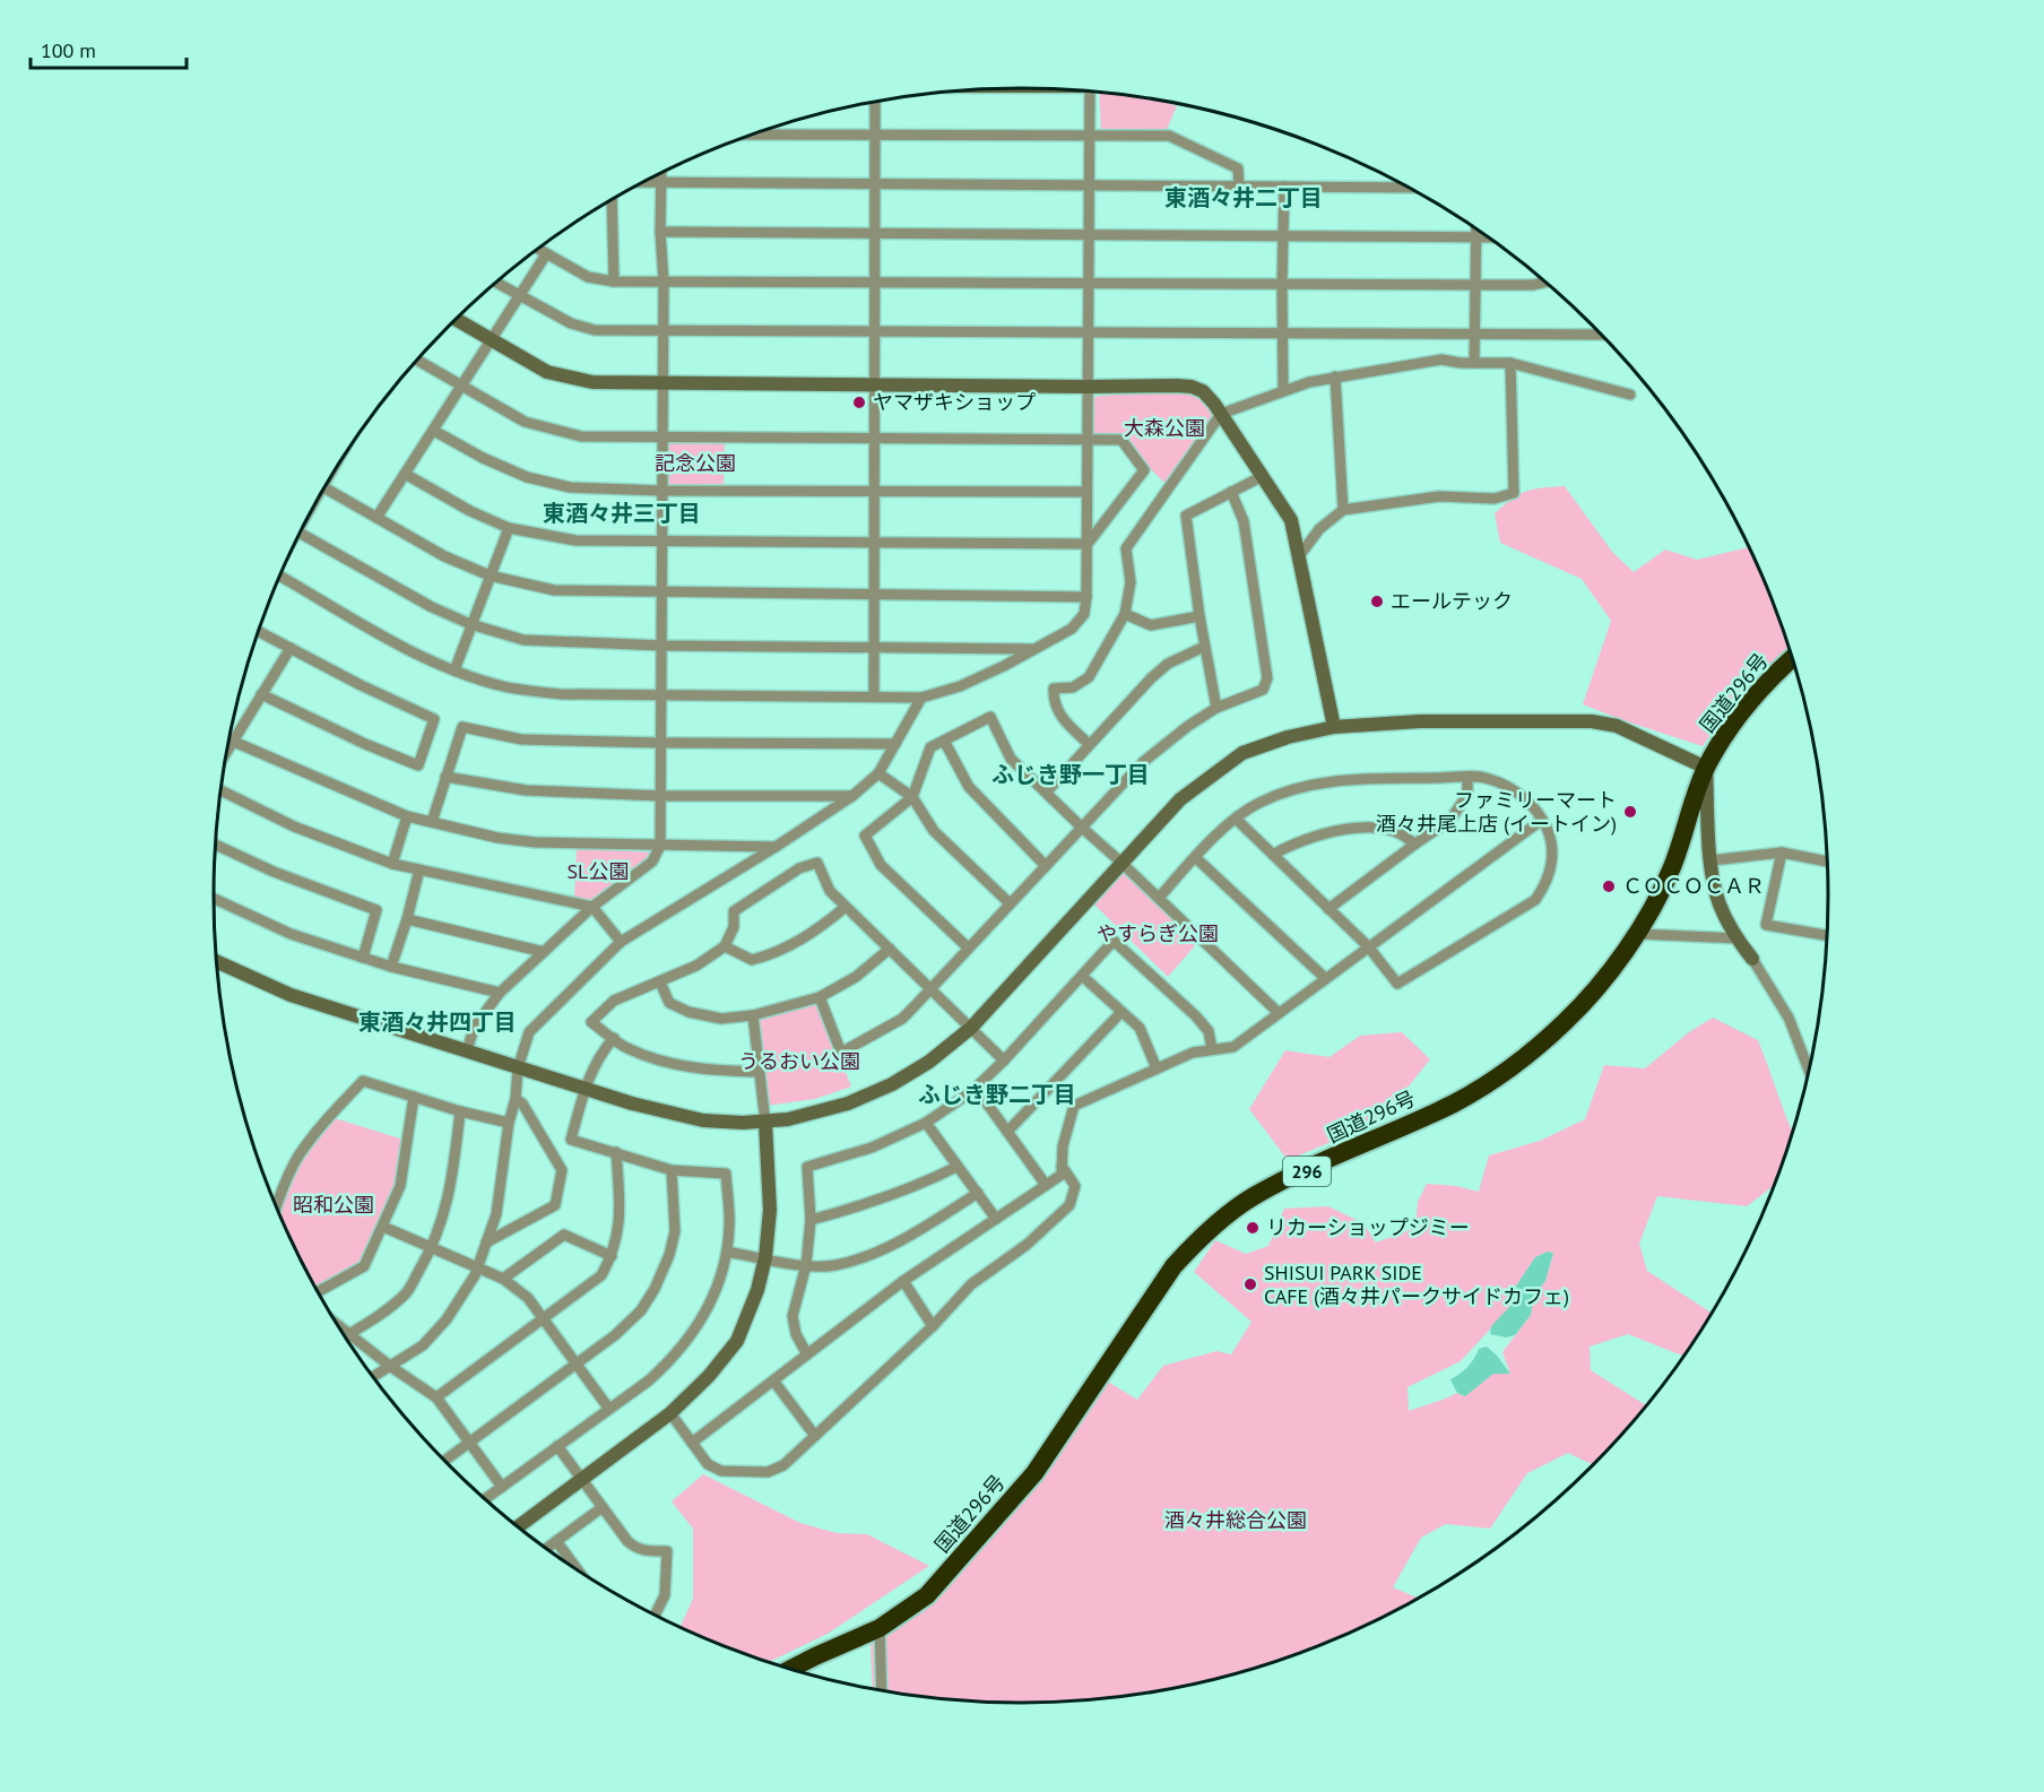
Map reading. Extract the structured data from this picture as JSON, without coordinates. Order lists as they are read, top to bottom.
{
  "streets": {
    "highway": ["国道296号", "296"]
  },
  "districts": [
    "東酒々井二丁目",
    "東酒々井三丁目",
    "ふじき野一丁目",
    "東酒々井四丁目",
    "ふじき野二丁目"
  ],
  "parks": [
    "大森公園",
    "記念公園",
    "SL公園",
    "やすらぎ公園",
    "うるおい公園",
    "昭和公園",
    "酒々井総合公園"
  ],
  "places": [
    "ヤマザキショップ",
    "エールテック",
    "ファミリーマート 酒々井尾上店 (イートイン)",
    "ＣＯＣＯＣＡＲ",
    "リカーショップジミー",
    "SHISUI PARK SIDE CAFE (酒々井パークサイドカフェ)"
  ],
  "scale_bar": "100 m"
}
